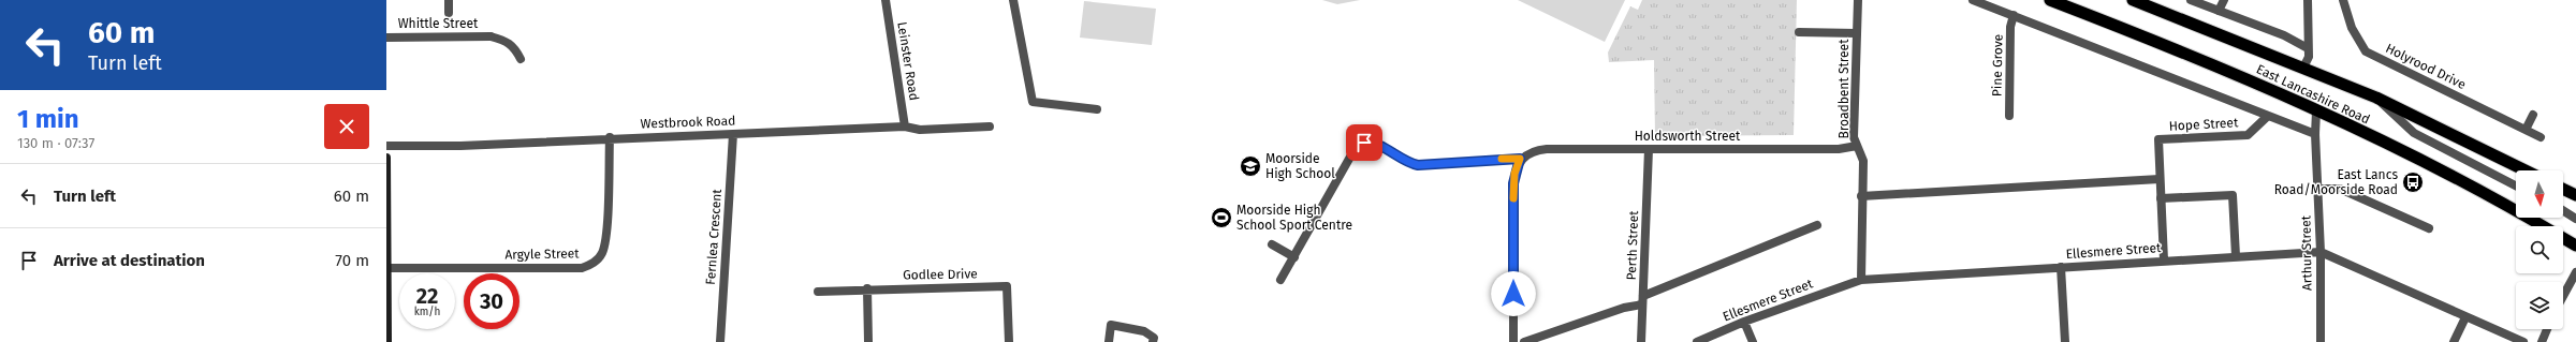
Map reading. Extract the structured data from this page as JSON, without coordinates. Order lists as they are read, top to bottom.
{
  "streets": {
    "highway": ["East Lancashire Road"],
    "street": [
      "Whittle Street",
      "Leinster Road",
      "Pine Grove",
      "Holyrood Drive",
      "Broadbent Street",
      "Westbrook Road",
      "Hope Street",
      "Holdsworth Street",
      "Fernlea Crescent",
      "Perth Street",
      "Ellesmere Street",
      "Arthur Street",
      "Argyle Street",
      "Godlee Drive"
    ]
  },
  "crossings": [
    ["Leinster Road", "Westbrook Road"],
    ["Broadbent Street", "Holdsworth Street"],
    ["Broadbent Street", "Ellesmere Street"],
    ["East Lancashire Road", "Arthur Street"],
    ["Westbrook Road", "Fernlea Crescent"],
    ["Westbrook Road", "Argyle Street"],
    ["Holdsworth Street", "Perth Street"],
    ["Ellesmere Street", "Arthur Street"]
  ],
  "places": {
    "school or university": ["Moorside High School"],
    "bus stop": ["East Lancs Road/Moorside Road"],
    "sports": ["Moorside High School Sport Centre"]
  },
  "north": "bottom",
  "page": {
    "turn": ["60 m", "Turn left"],
    "heading": ["1 min", "130 m · 07:37"],
    "list": [
      {
        "name": "Turn left",
        "value": "60 m"
      },
      {
        "name": "Arrive at destination",
        "value": "70 m"
      }
    ],
    "speed": "22 km/h",
    "limit": "30"
  }
}
